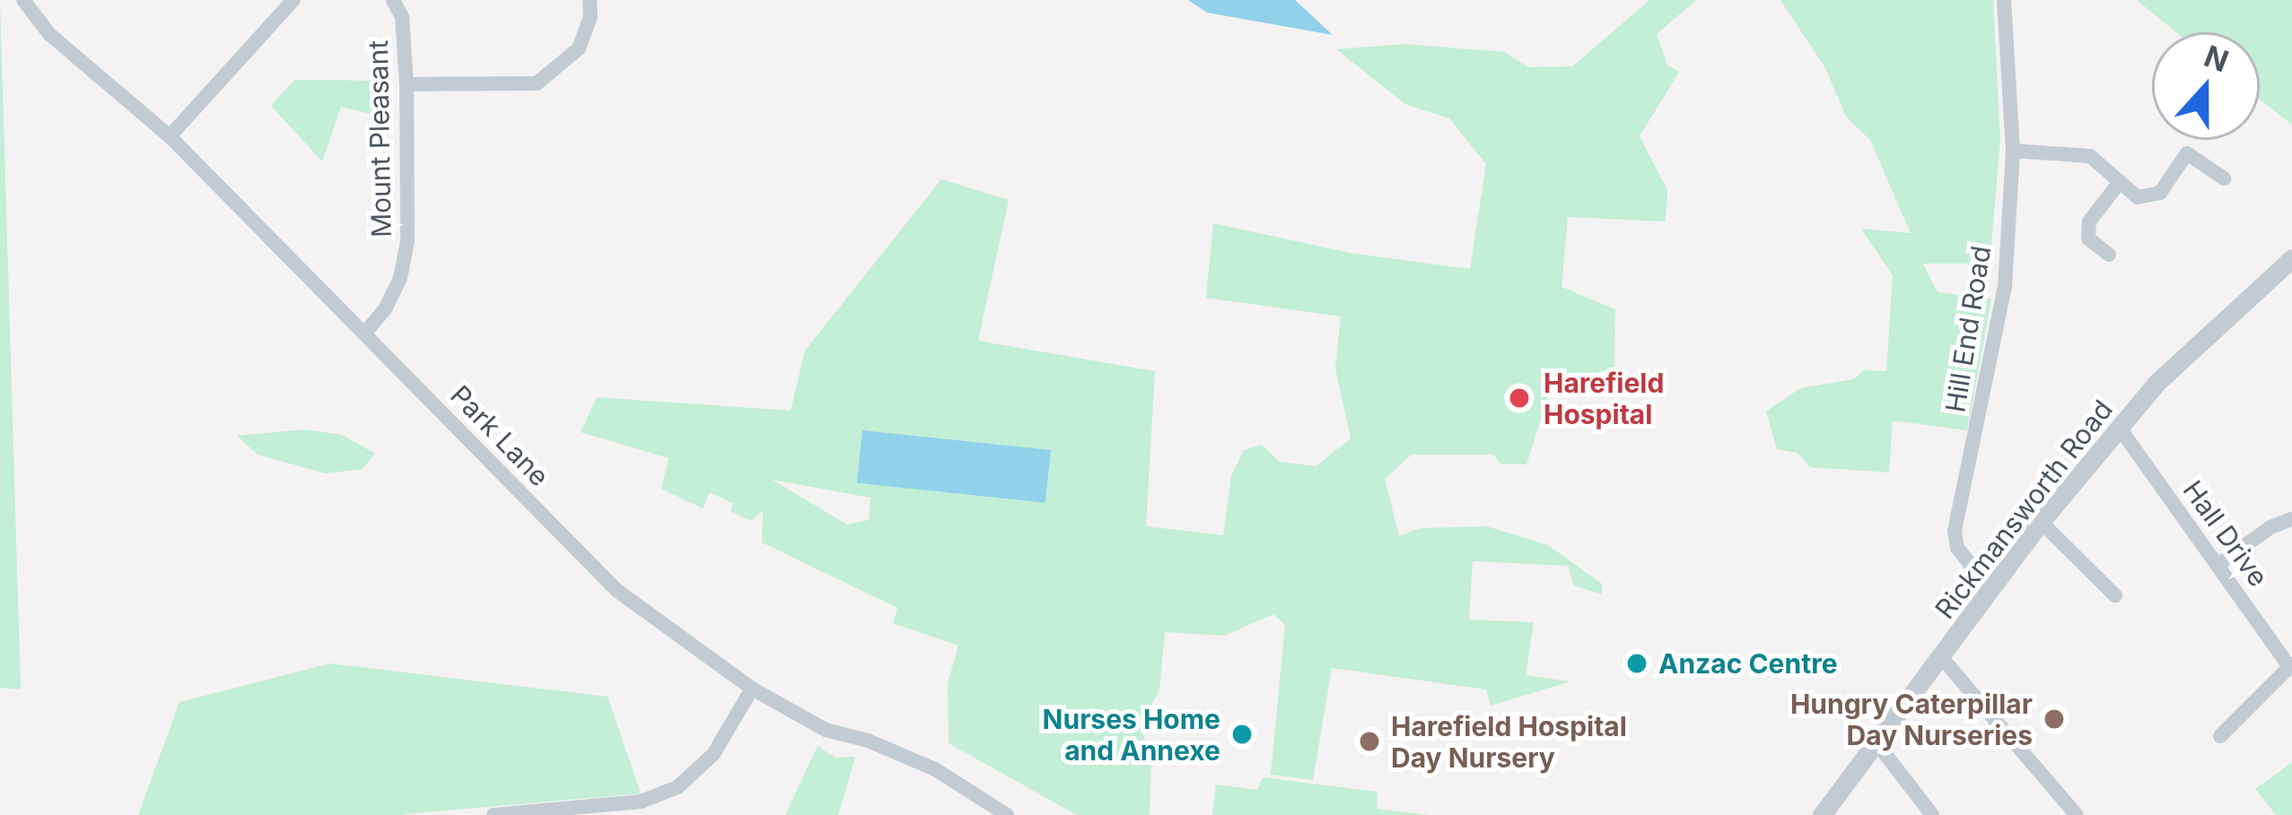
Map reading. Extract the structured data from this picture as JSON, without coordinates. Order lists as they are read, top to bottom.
{
  "streets": {
    "street": [
      "Mount Pleasant",
      "Hill End Road",
      "Park Lane",
      "Rickmansworth Road",
      "Hall Drive"
    ]
  },
  "crossings": [
    ["Mount Pleasant", "Park Lane"],
    ["Hill End Road", "Rickmansworth Road"],
    ["Rickmansworth Road", "Hall Drive"]
  ],
  "places": [
    "Harefield Hospital",
    "Anzac Centre",
    "Hungry Caterpillar Day Nurseries",
    "Nurses Home and Annexe",
    "Harefield Hospital Day Nursery"
  ],
  "north": "top"
}
